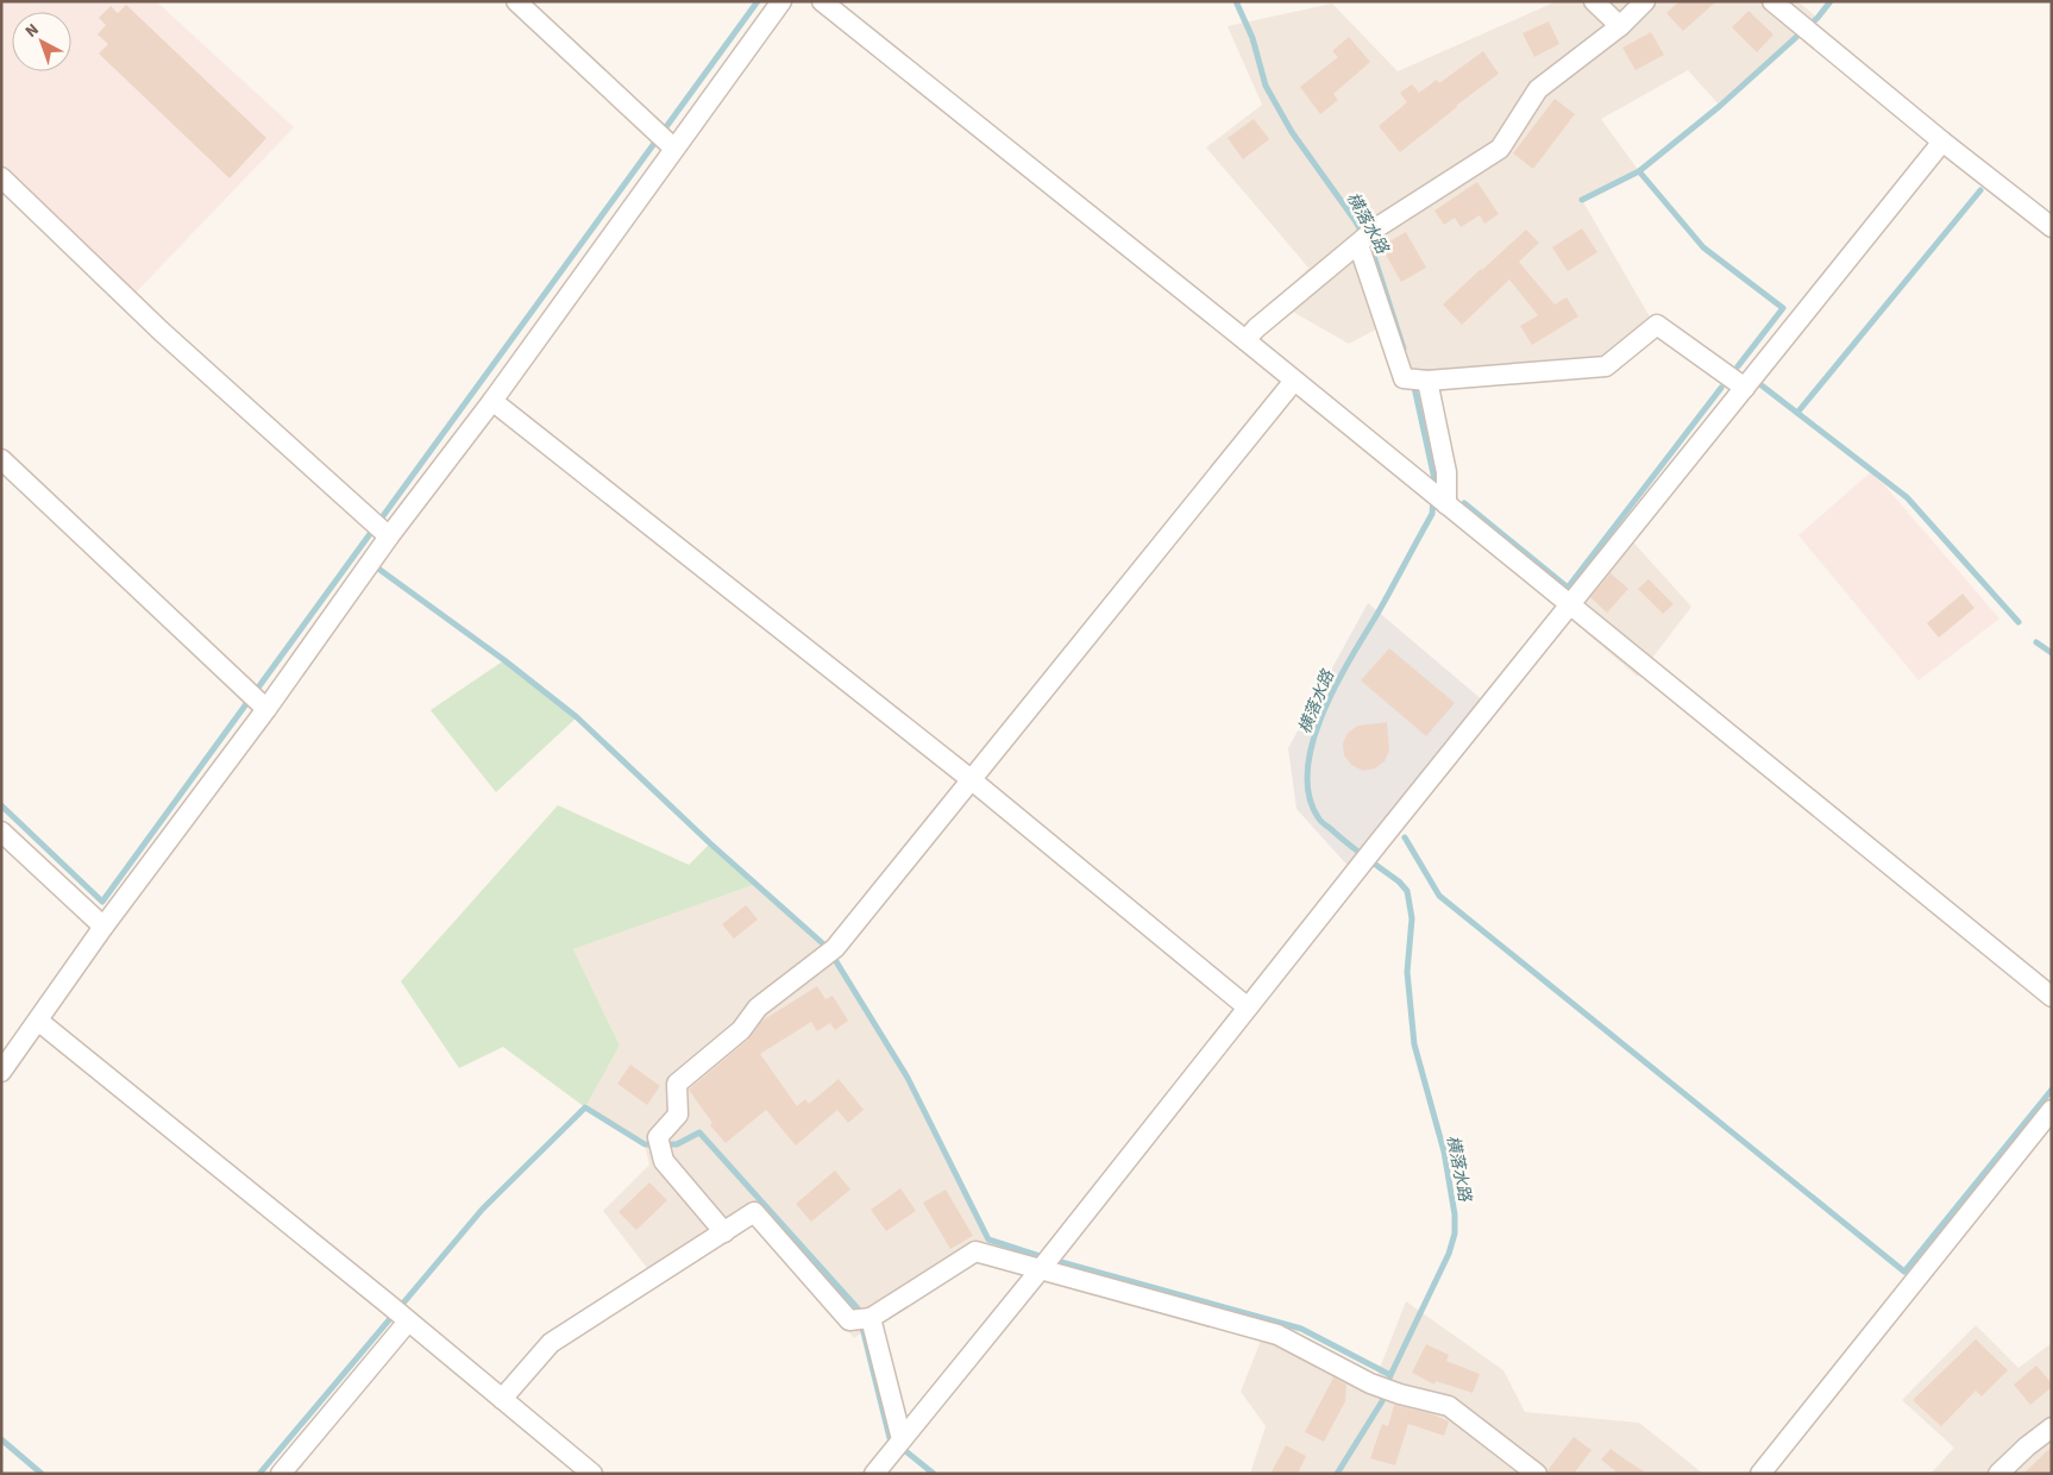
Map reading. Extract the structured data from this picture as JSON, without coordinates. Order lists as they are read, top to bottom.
{
  "water": ["横落水路"],
  "north": "top left"
}
